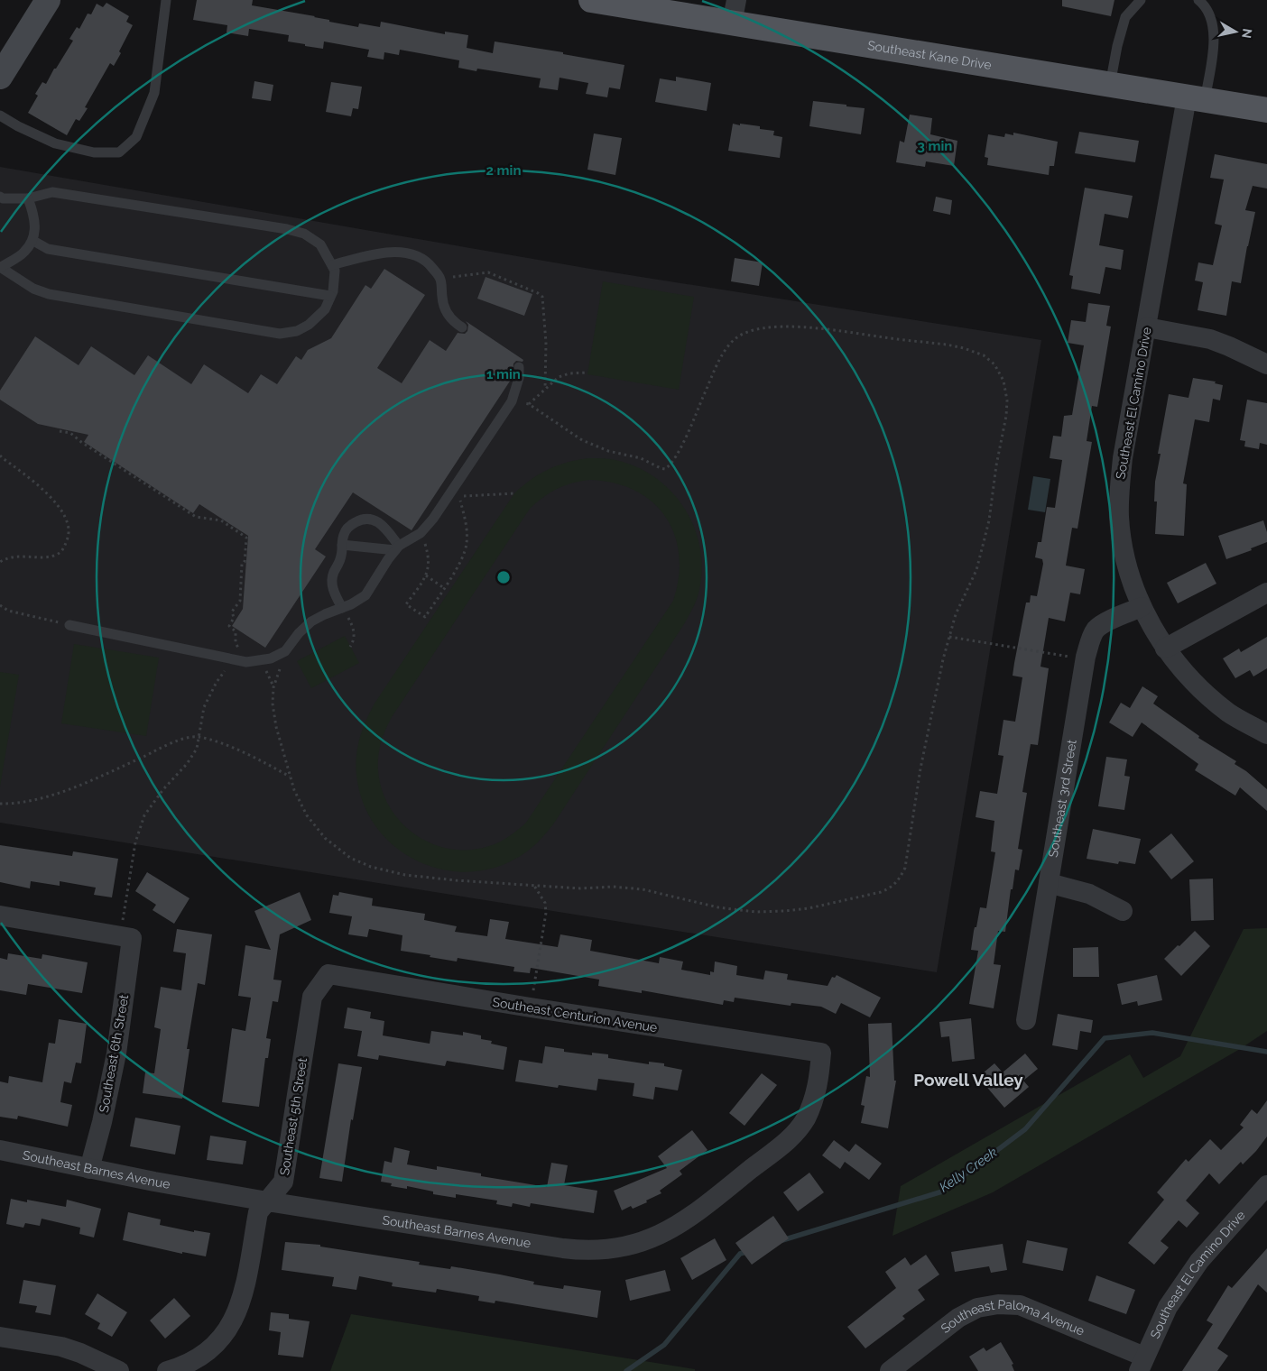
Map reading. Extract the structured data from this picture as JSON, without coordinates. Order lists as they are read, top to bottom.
{
  "streets": {
    "main road": ["Southeast Kane Drive"],
    "street": [
      "Southeast El Camino Drive",
      "Southeast 3rd Street",
      "Southeast Centurion Avenue",
      "Southeast 6th Street",
      "Southeast 5th Street",
      "Southeast Barnes Avenue",
      "Southeast Paloma Avenue"
    ]
  },
  "crossings": [
    ["Southeast Kane Drive", "Southeast El Camino Drive"],
    ["Southeast El Camino Drive", "Southeast 3rd Street"],
    ["Southeast El Camino Drive", "Southeast Paloma Avenue"],
    ["Southeast Centurion Avenue", "Southeast 5th Street"],
    ["Southeast Centurion Avenue", "Southeast Barnes Avenue"],
    ["Southeast 6th Street", "Southeast Barnes Avenue"],
    ["Southeast 5th Street", "Southeast Barnes Avenue"]
  ],
  "districts": ["Powell Valley"],
  "water": ["Kelly Creek"],
  "north": "right",
  "rings": ["3 min", "2 min", "1 min"]
}
